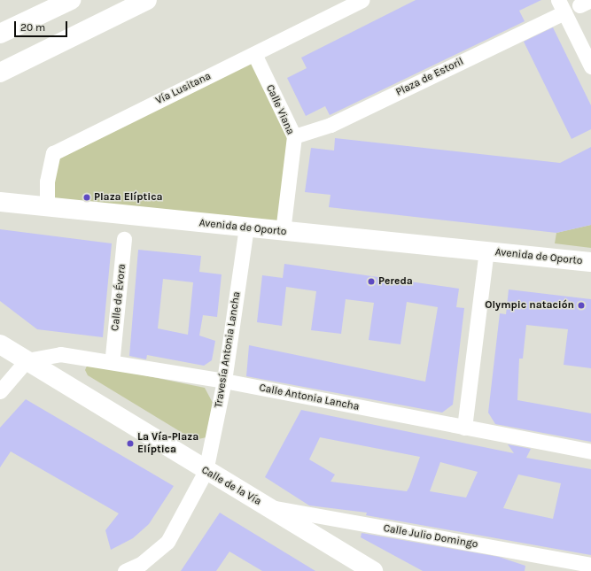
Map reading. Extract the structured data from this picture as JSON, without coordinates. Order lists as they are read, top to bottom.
{
  "streets": {
    "main road": ["Avenida de Oporto", "Calle de la Vía"],
    "street": [
      "Plaza de Estoril",
      "Vía Lusitana",
      "Calle Viana",
      "Calle de Évora",
      "Travesía Antonia Lancha",
      "Calle Antonia Lancha",
      "Calle Julio Domingo"
    ]
  },
  "crossings": [
    ["Plaza de Estoril", "Calle Viana"],
    ["Vía Lusitana", "Calle Viana"],
    ["Vía Lusitana", "Avenida de Oporto"],
    ["Calle Viana", "Avenida de Oporto"],
    ["Avenida de Oporto", "Travesía Antonia Lancha"],
    ["Avenida de Oporto", "Calle Antonia Lancha"],
    ["Travesía Antonia Lancha", "Calle Antonia Lancha"],
    ["Travesía Antonia Lancha", "Calle de la Vía"],
    ["Calle Antonia Lancha", "Calle de la Vía"],
    ["Calle de la Vía", "Calle Julio Domingo"]
  ],
  "places": [
    "Plaza Elíptica",
    "Pereda",
    "Olympic natación",
    "La Vía-Plaza Elíptica"
  ],
  "scale_bar": "20 m"
}
